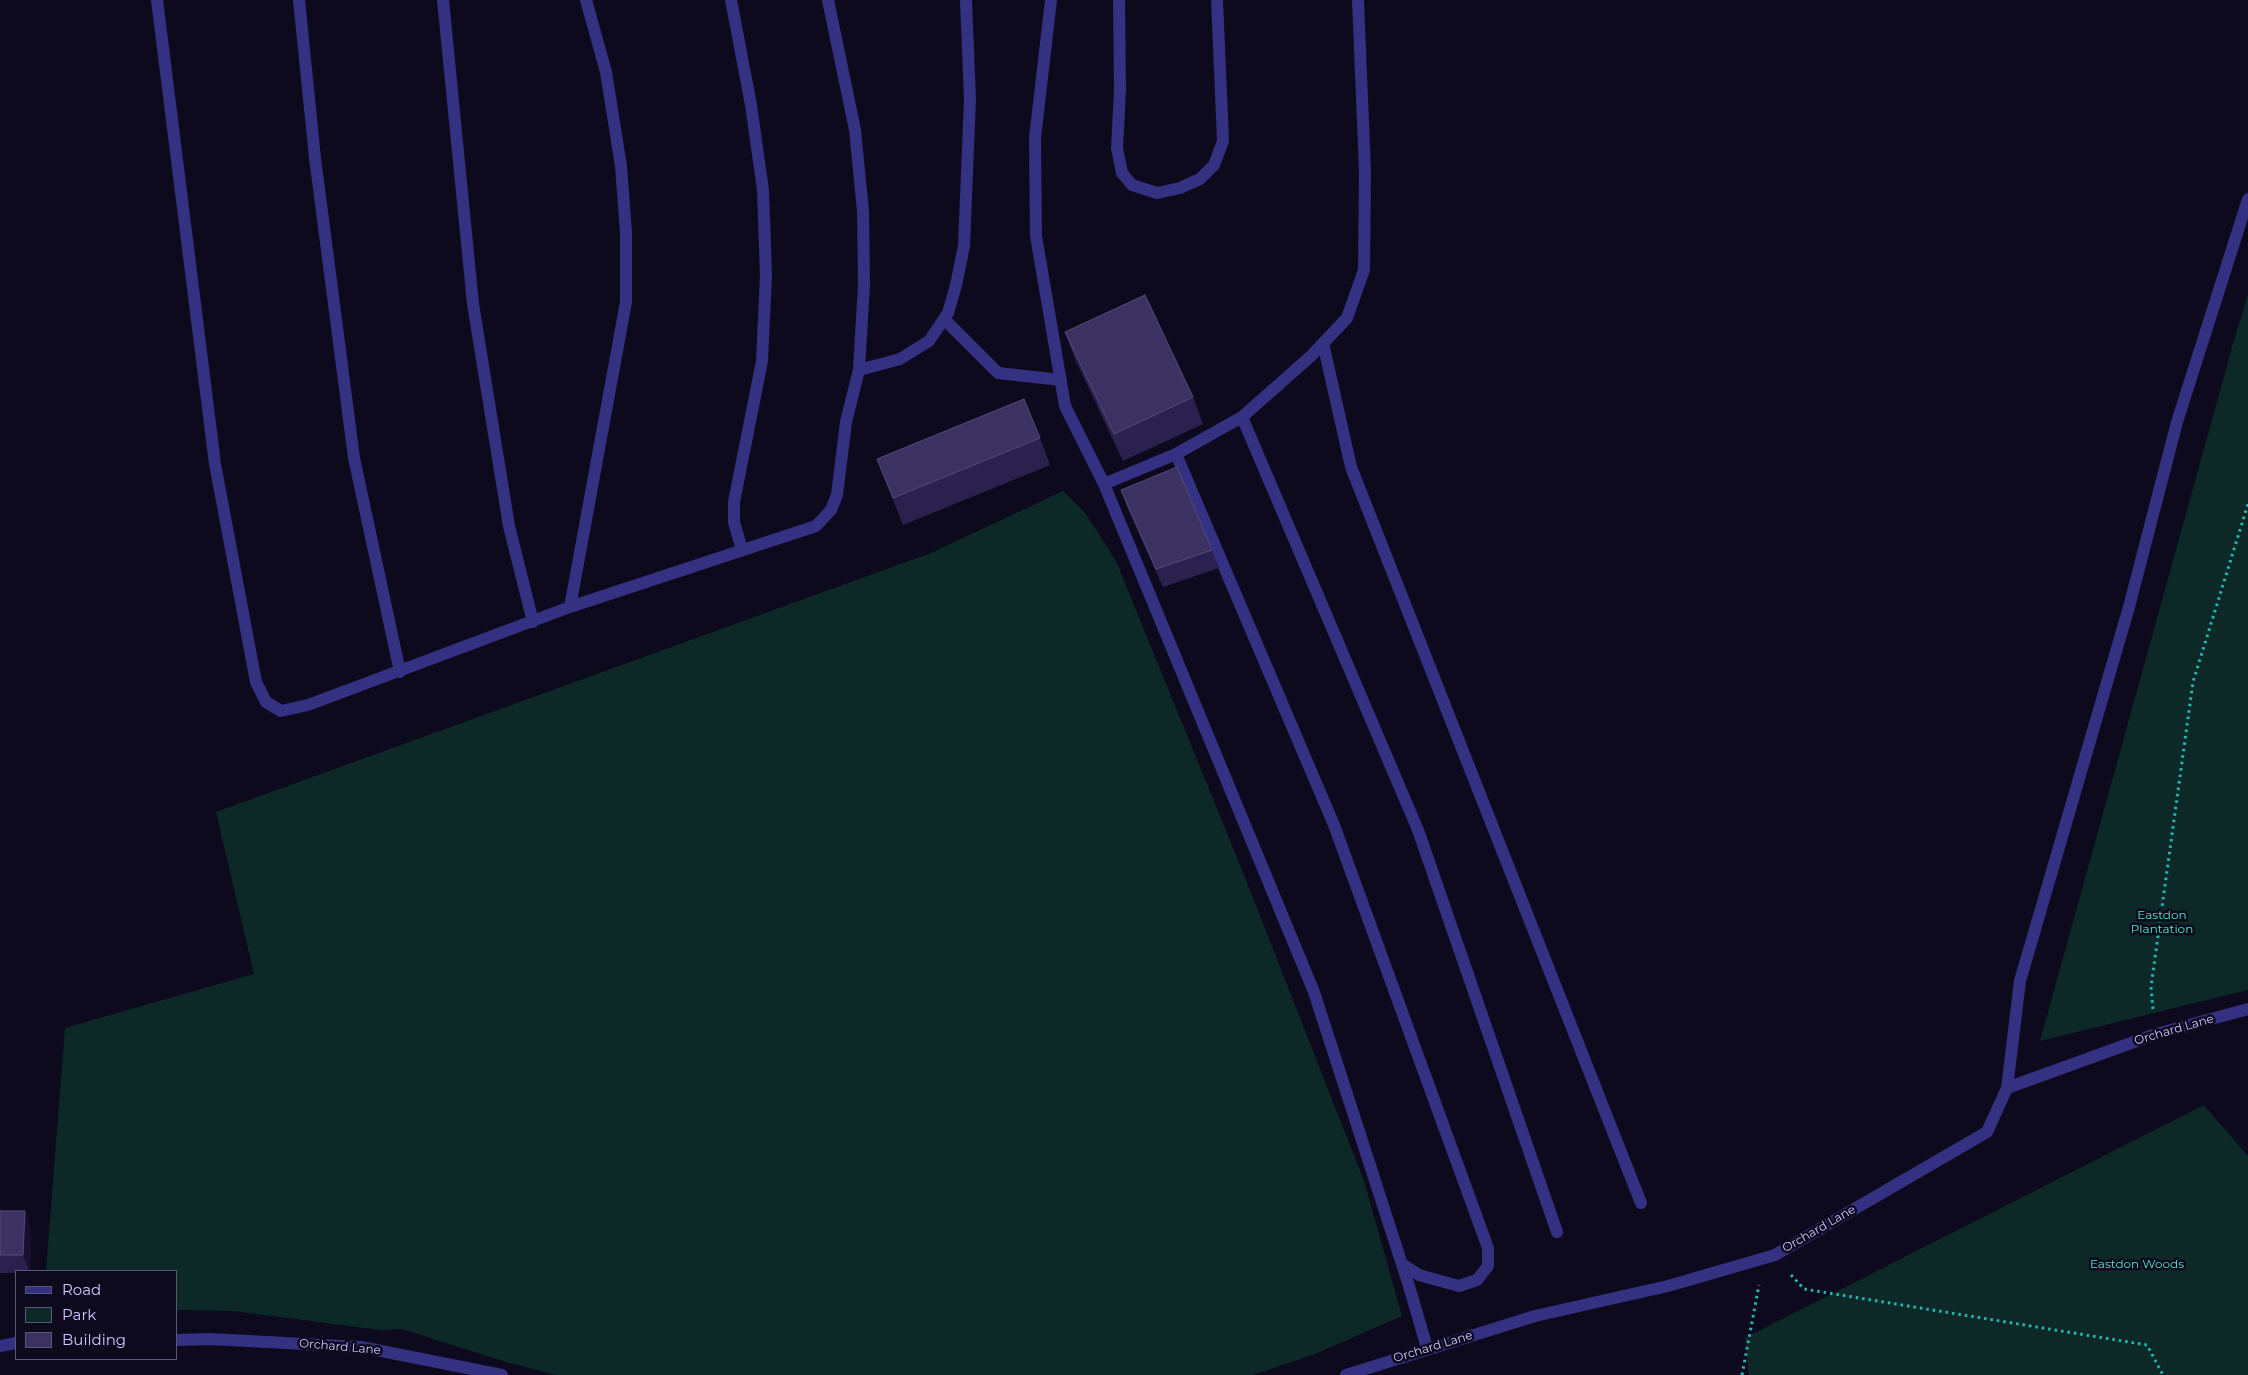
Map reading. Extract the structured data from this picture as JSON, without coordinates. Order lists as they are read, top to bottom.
{
  "streets": {
    "street": ["Orchard Lane"]
  },
  "parks": ["Eastdon Plantation", "Eastdon Woods"],
  "legend": ["Road", "Park", "Building"]
}
